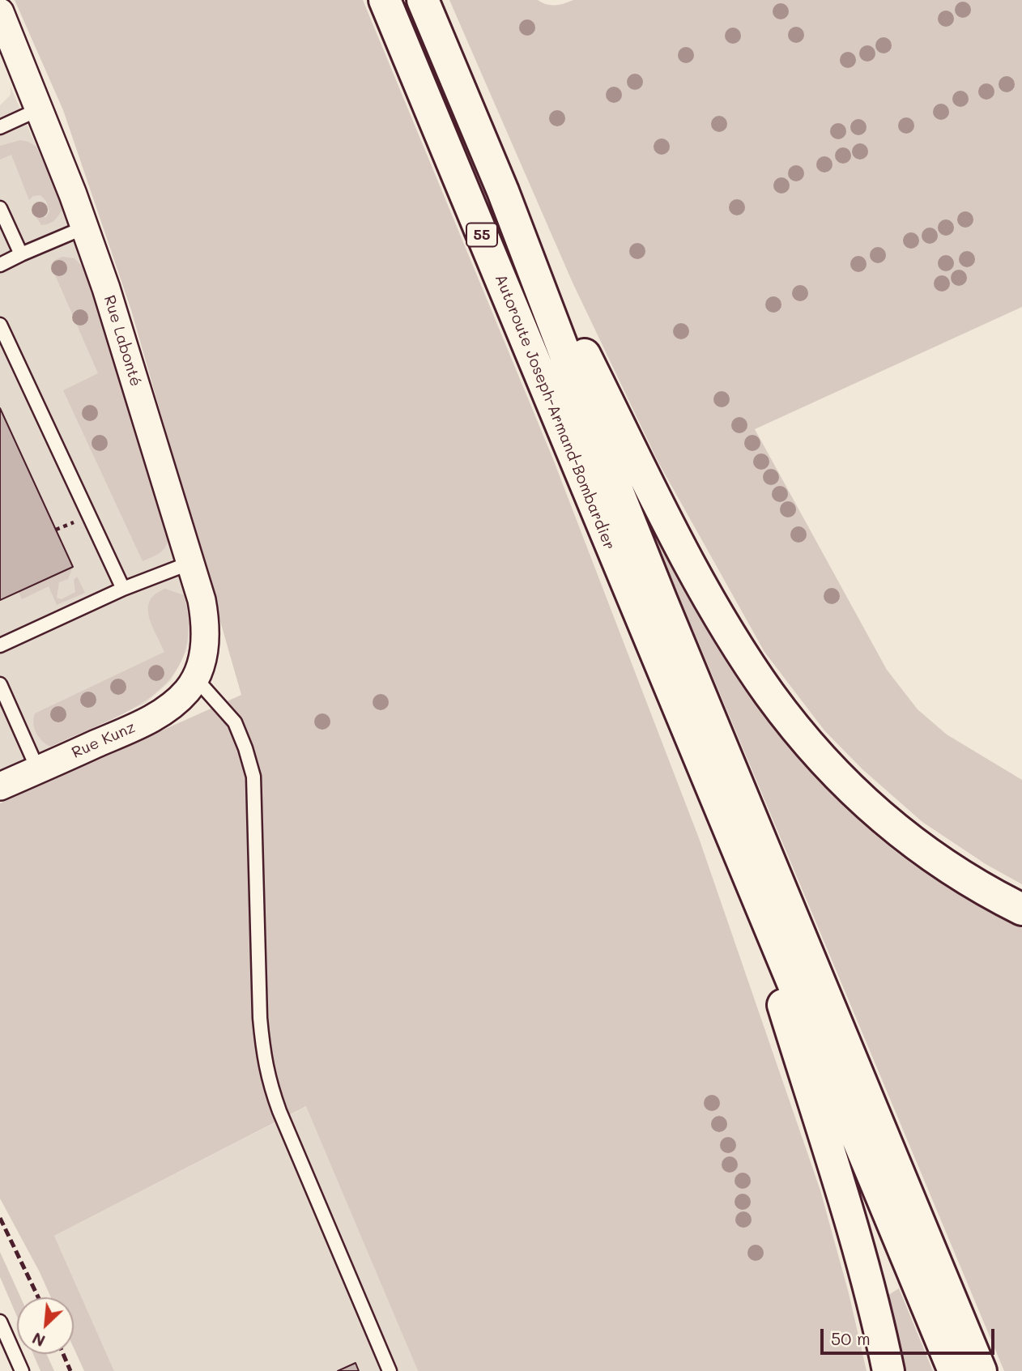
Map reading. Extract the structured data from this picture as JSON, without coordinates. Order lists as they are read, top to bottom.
{
  "streets": {
    "highway": ["55", "Autoroute Joseph-Armand-Bombardier"],
    "street": ["Rue Labonté", "Rue Kunz"]
  },
  "crossings": [
    ["Rue Labonté", "Rue Kunz"]
  ],
  "scale_bar": "50 m",
  "north": "bottom left"
}
